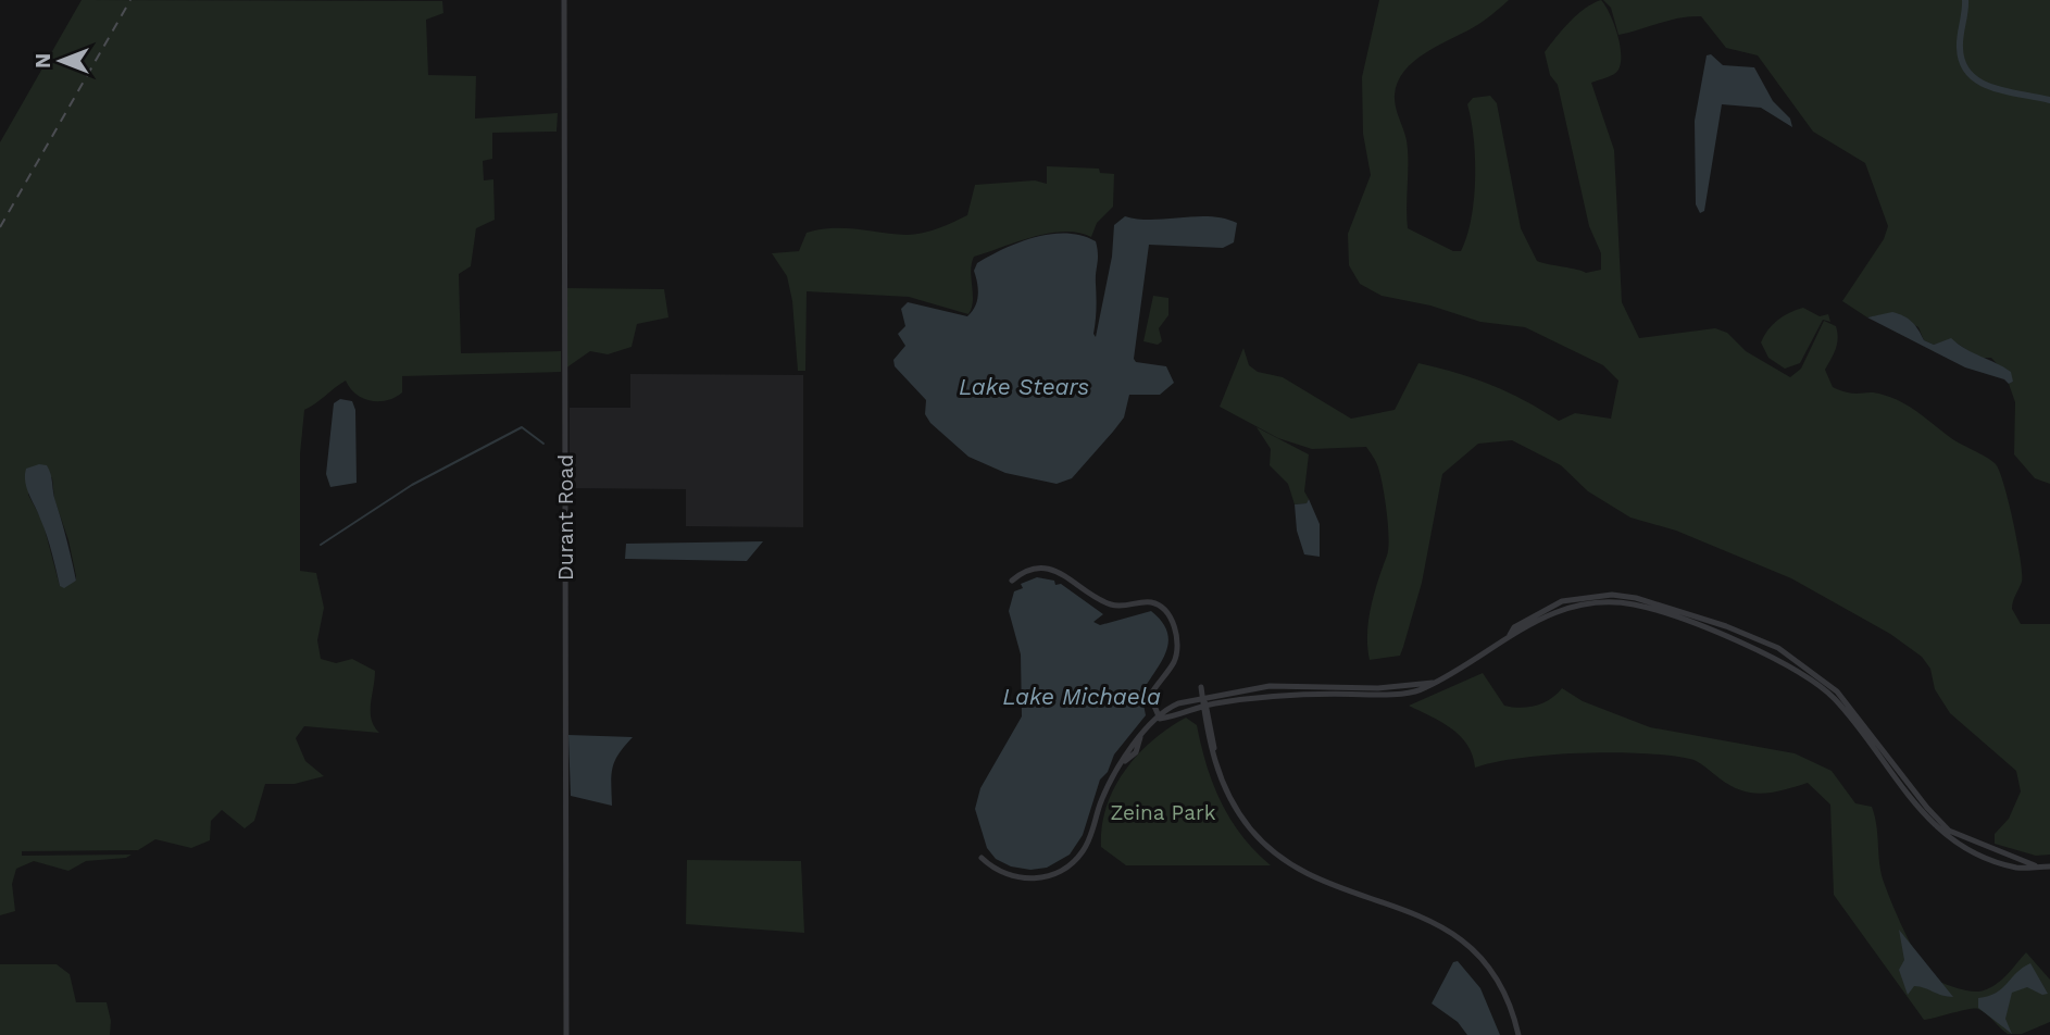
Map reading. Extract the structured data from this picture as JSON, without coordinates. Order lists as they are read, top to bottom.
{
  "streets": {
    "street": ["Durant Road"]
  },
  "water": ["Lake Stears", "Lake Michaela"],
  "parks": ["Zeina Park"],
  "north": "left"
}
